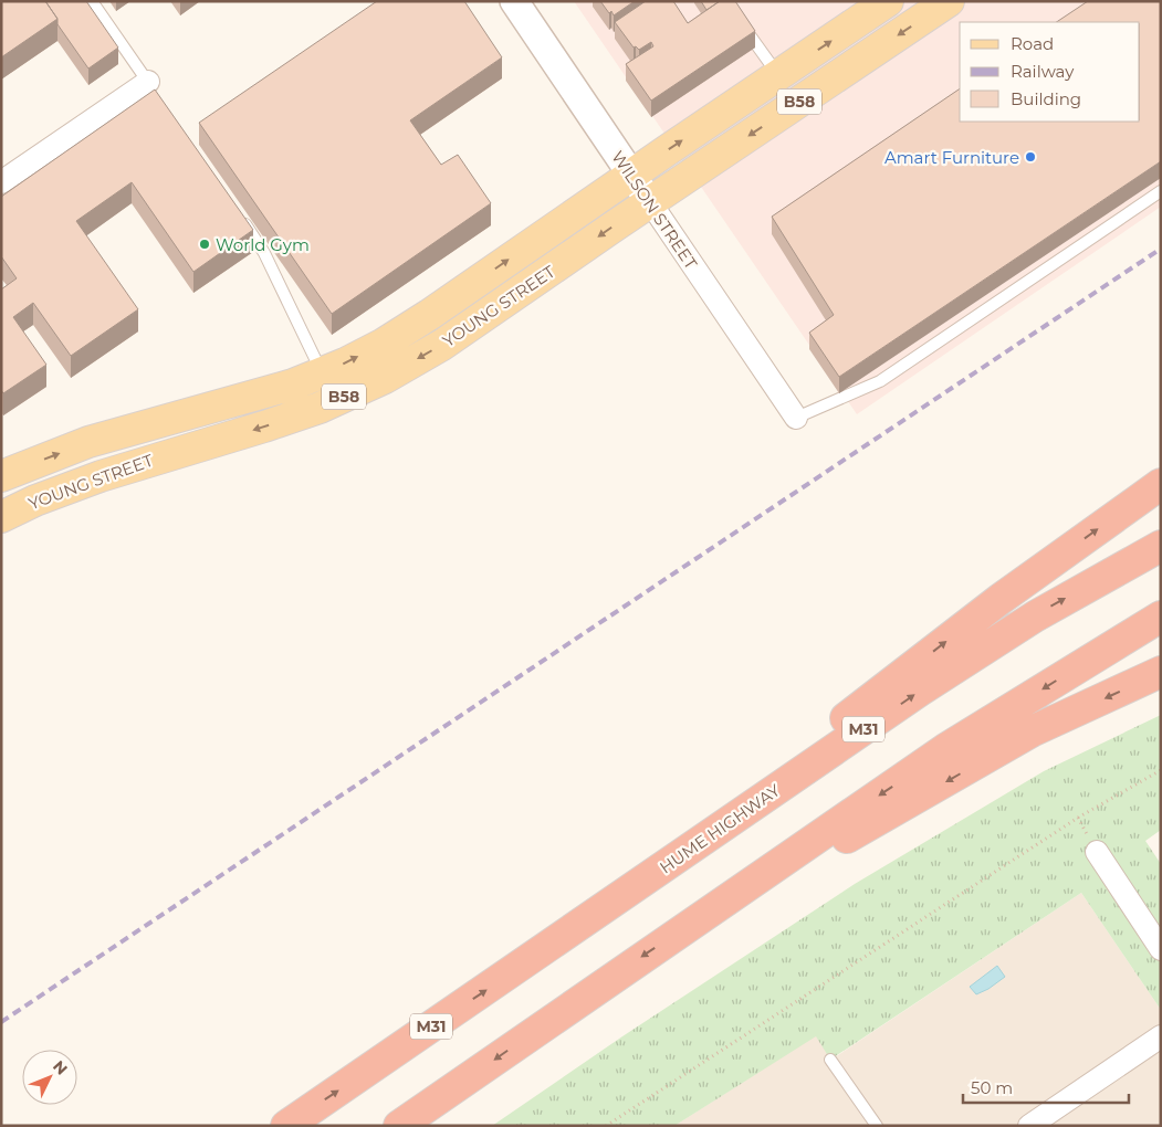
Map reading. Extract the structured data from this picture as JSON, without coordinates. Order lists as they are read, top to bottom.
{
  "streets": {
    "highway": ["M31", "HUME HIGHWAY"],
    "main road": ["B58", "YOUNG STREET"],
    "street": ["WILSON STREET"]
  },
  "crossings": [
    ["WILSON STREET", "YOUNG STREET"]
  ],
  "places": ["Amart Furniture", "World Gym"],
  "legend": ["Road", "Railway", "Building"],
  "scale_bar": "50 m",
  "north": "top right"
}
